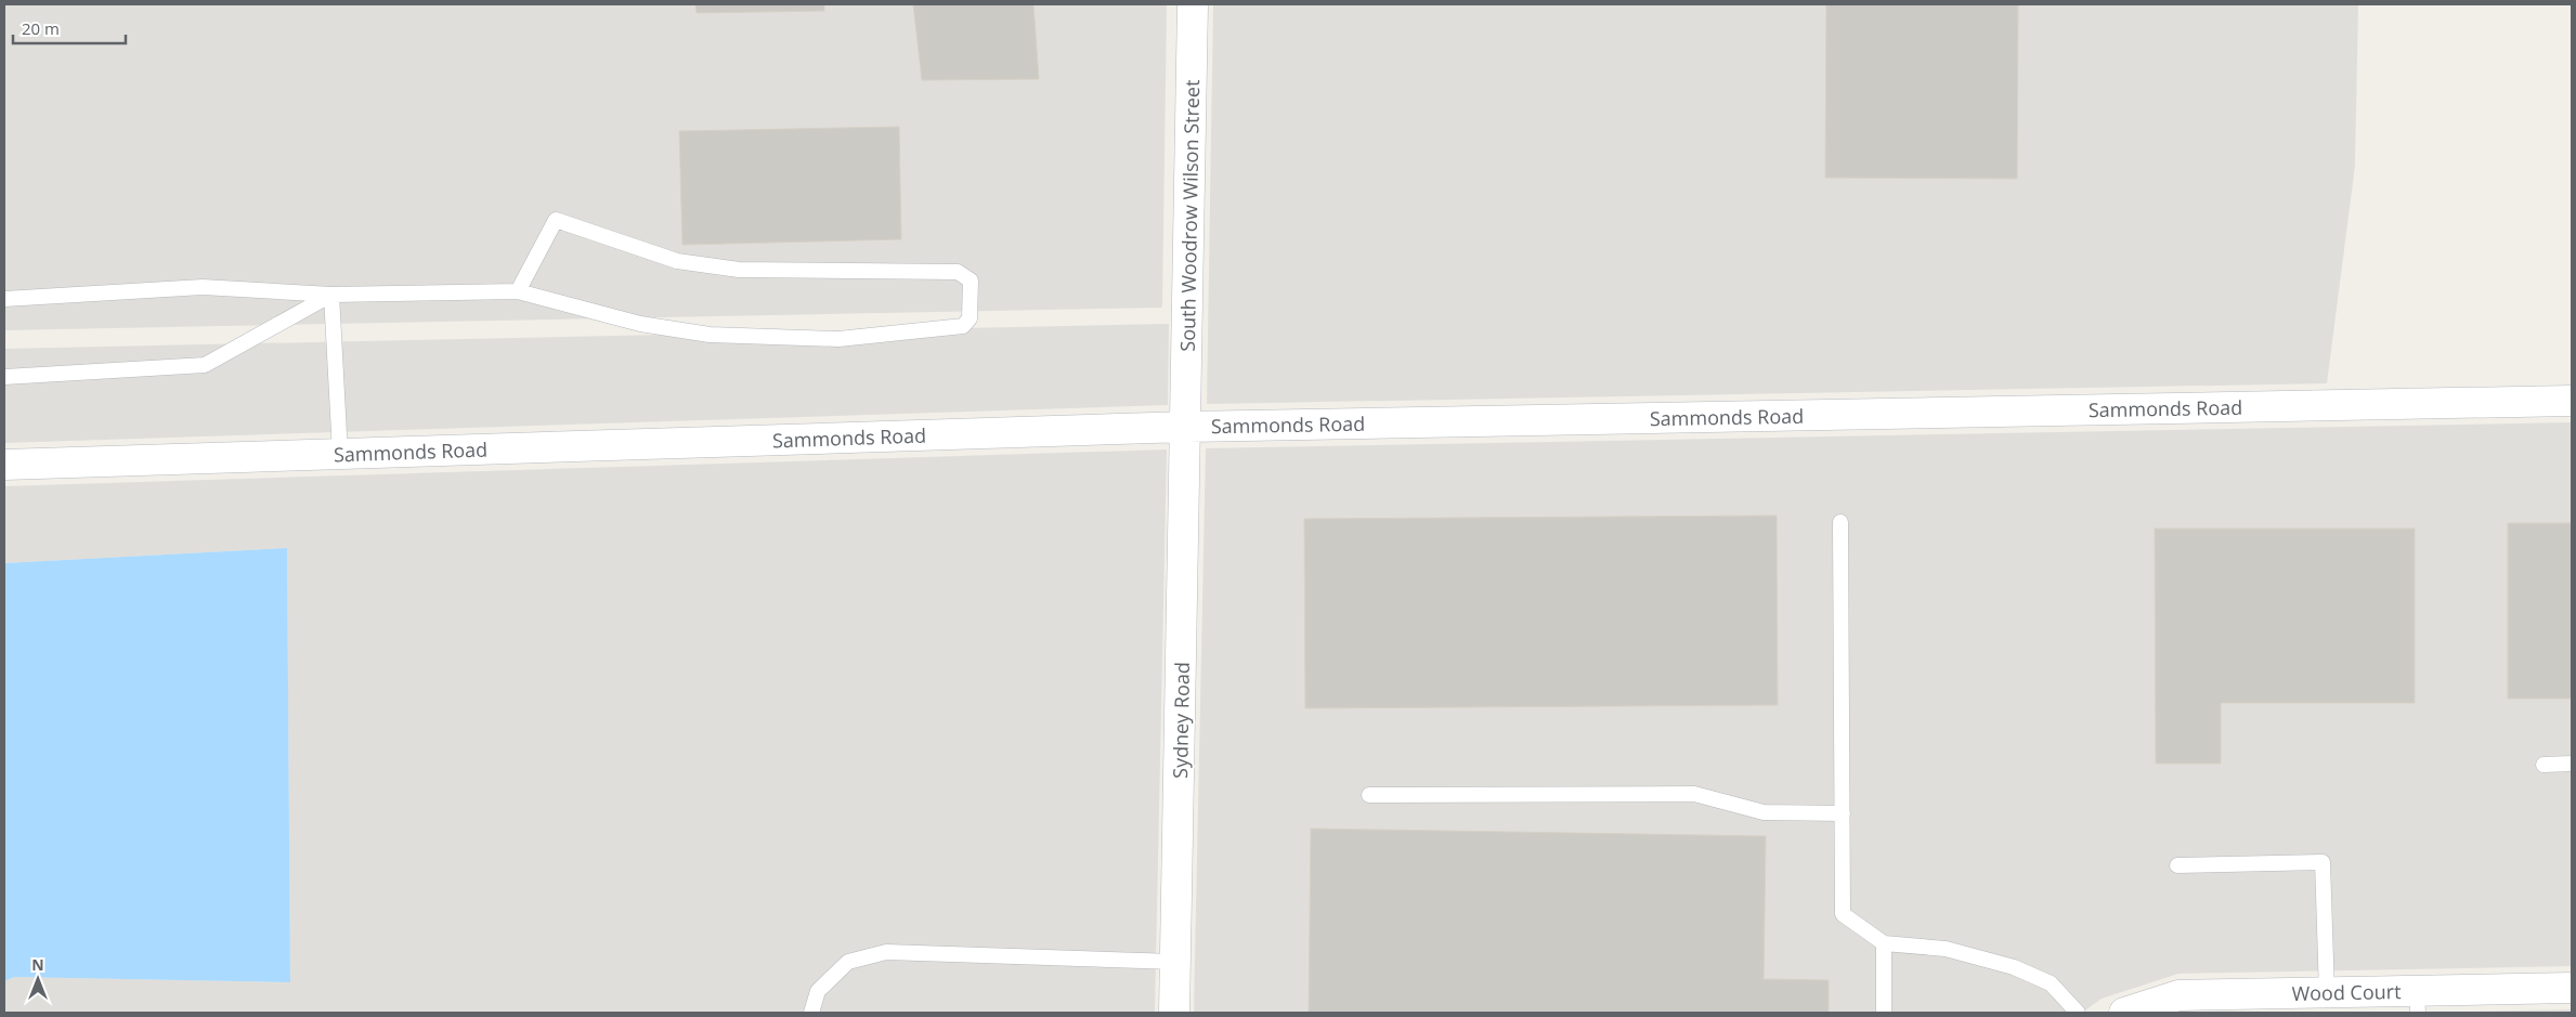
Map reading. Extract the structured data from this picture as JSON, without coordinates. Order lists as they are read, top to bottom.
{
  "streets": {
    "street": [
      "South Woodrow Wilson Street",
      "Sammonds Road",
      "Sydney Road",
      "Wood Court"
    ]
  },
  "crossings": [
    ["South Woodrow Wilson Street", "Sammonds Road"],
    ["South Woodrow Wilson Street", "Sydney Road"],
    ["Sammonds Road", "Sydney Road"]
  ],
  "scale_bar": "20 m",
  "north": "top"
}
